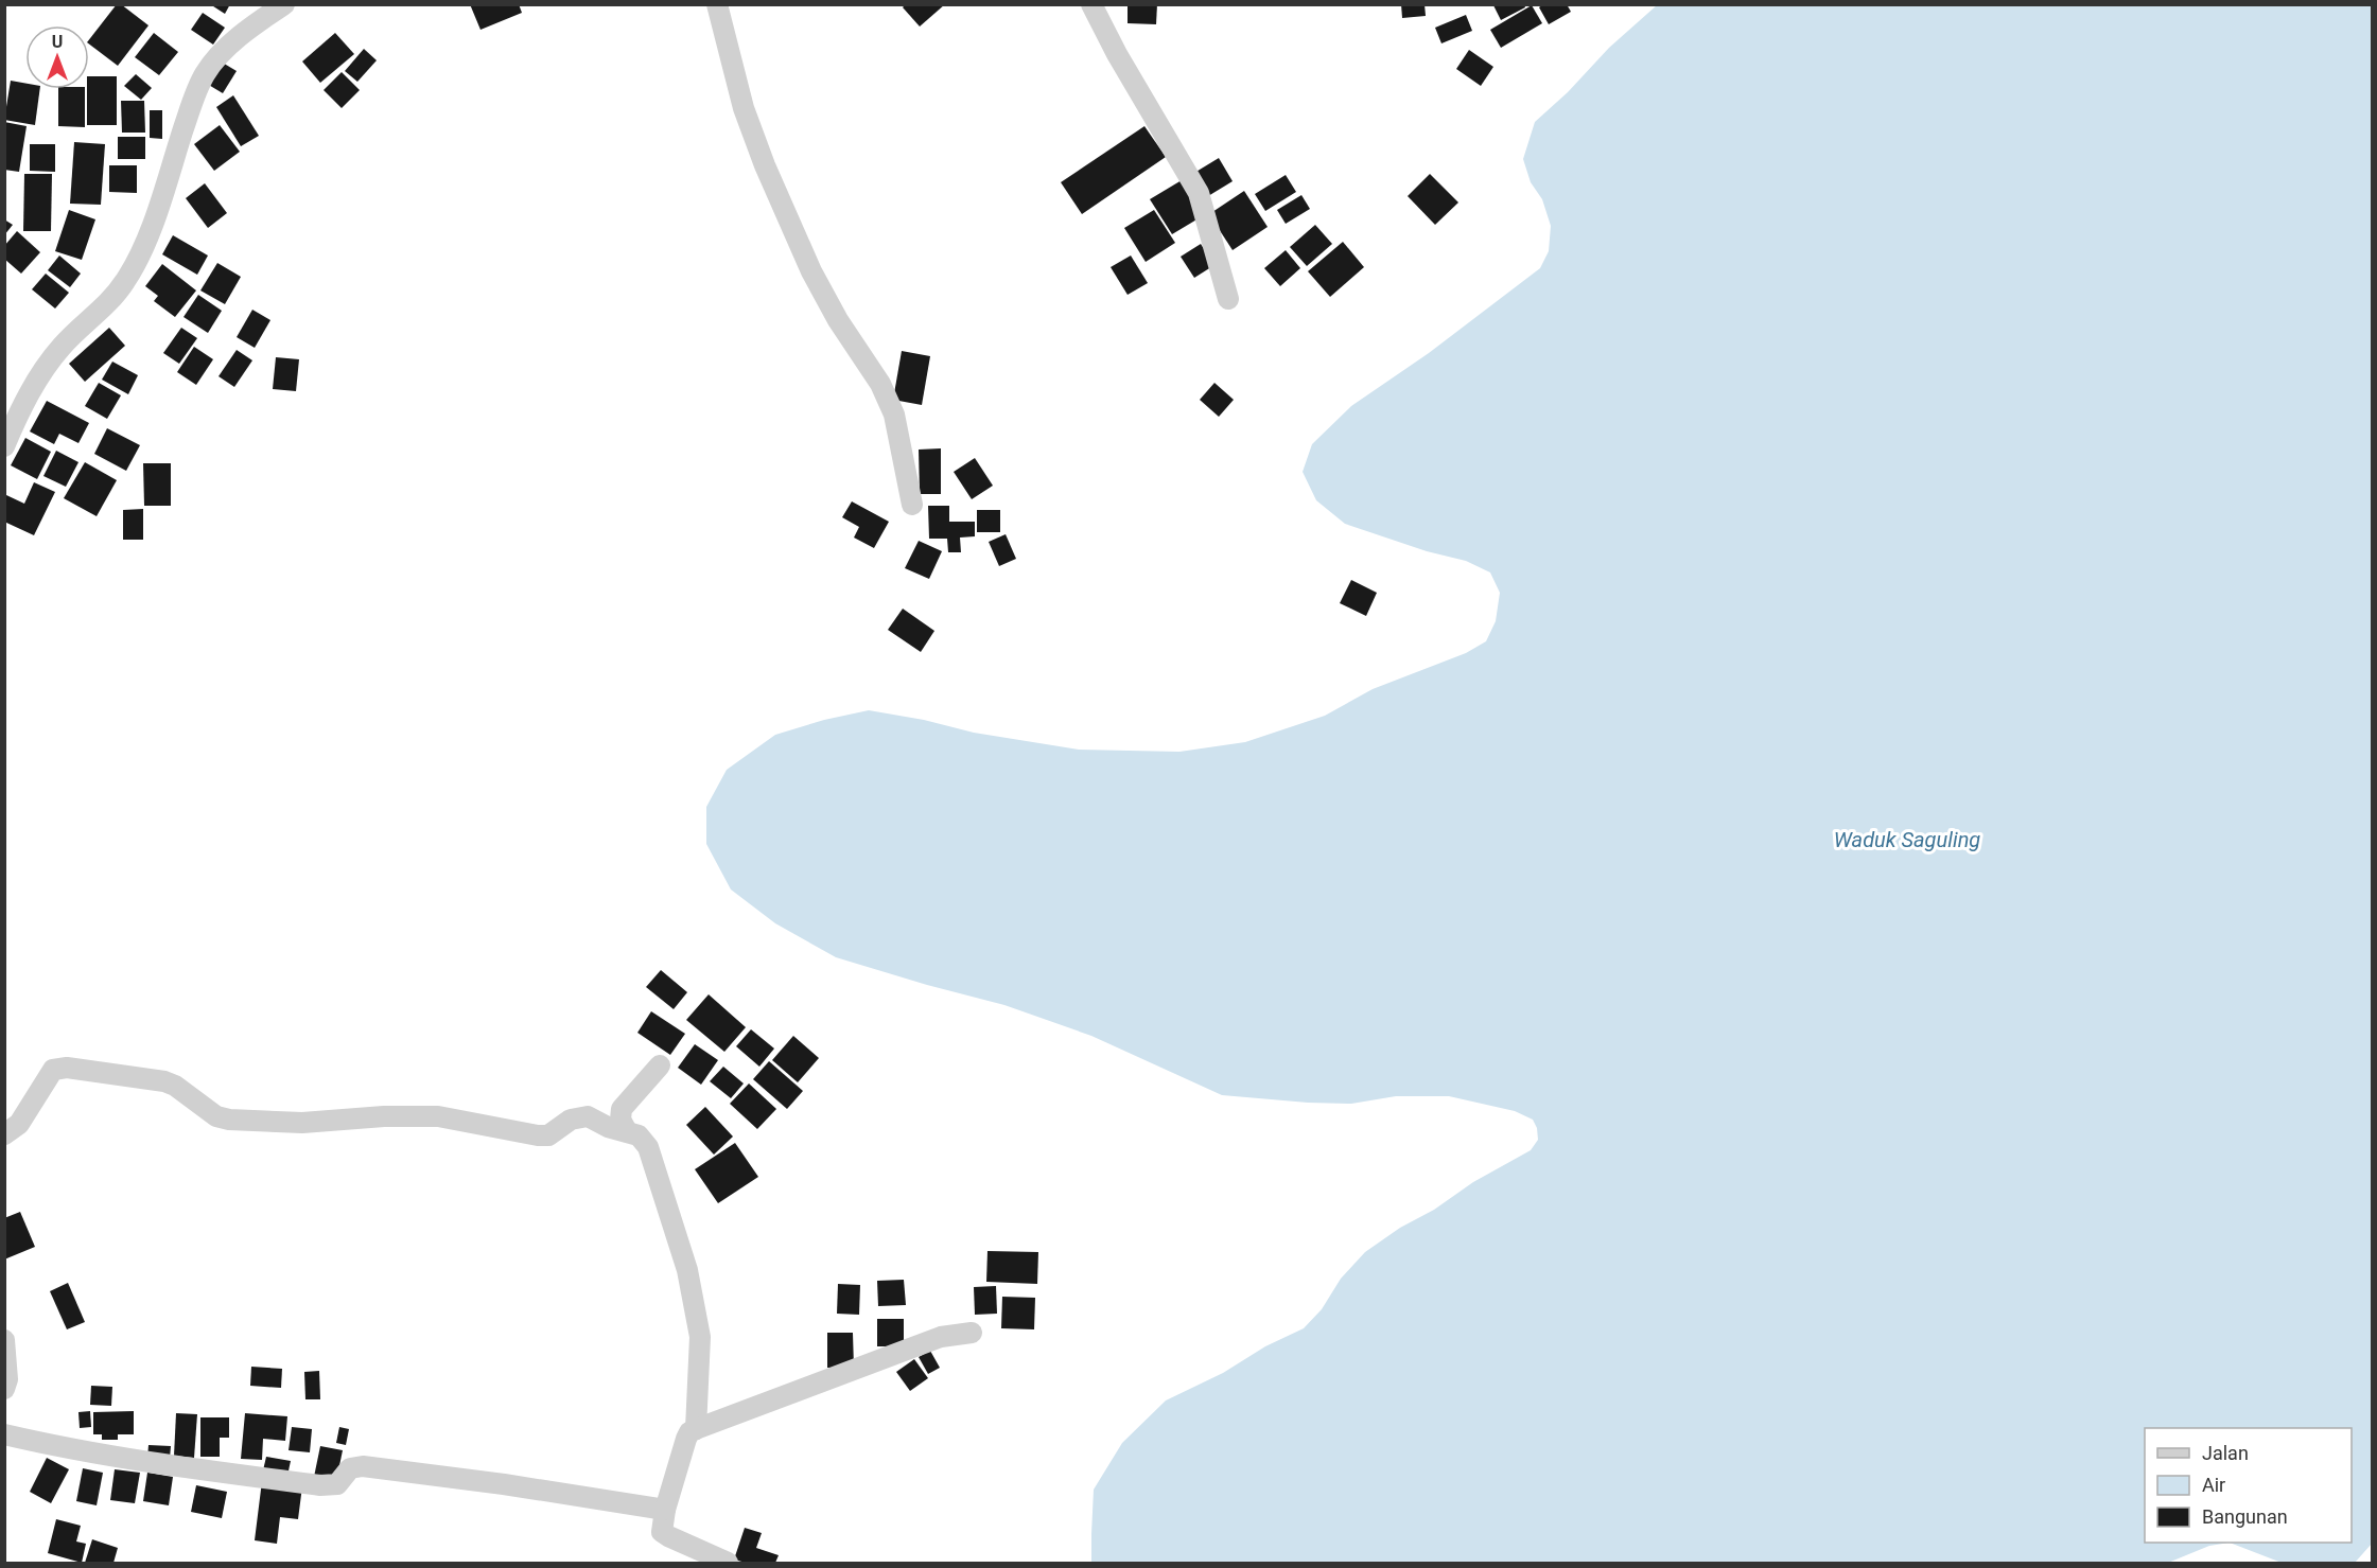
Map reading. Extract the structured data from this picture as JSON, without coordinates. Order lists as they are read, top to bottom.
{
  "water": ["Waduk Saguling"],
  "legend": ["Jalan", "Air", "Bangunan"],
  "north": "top"
}
